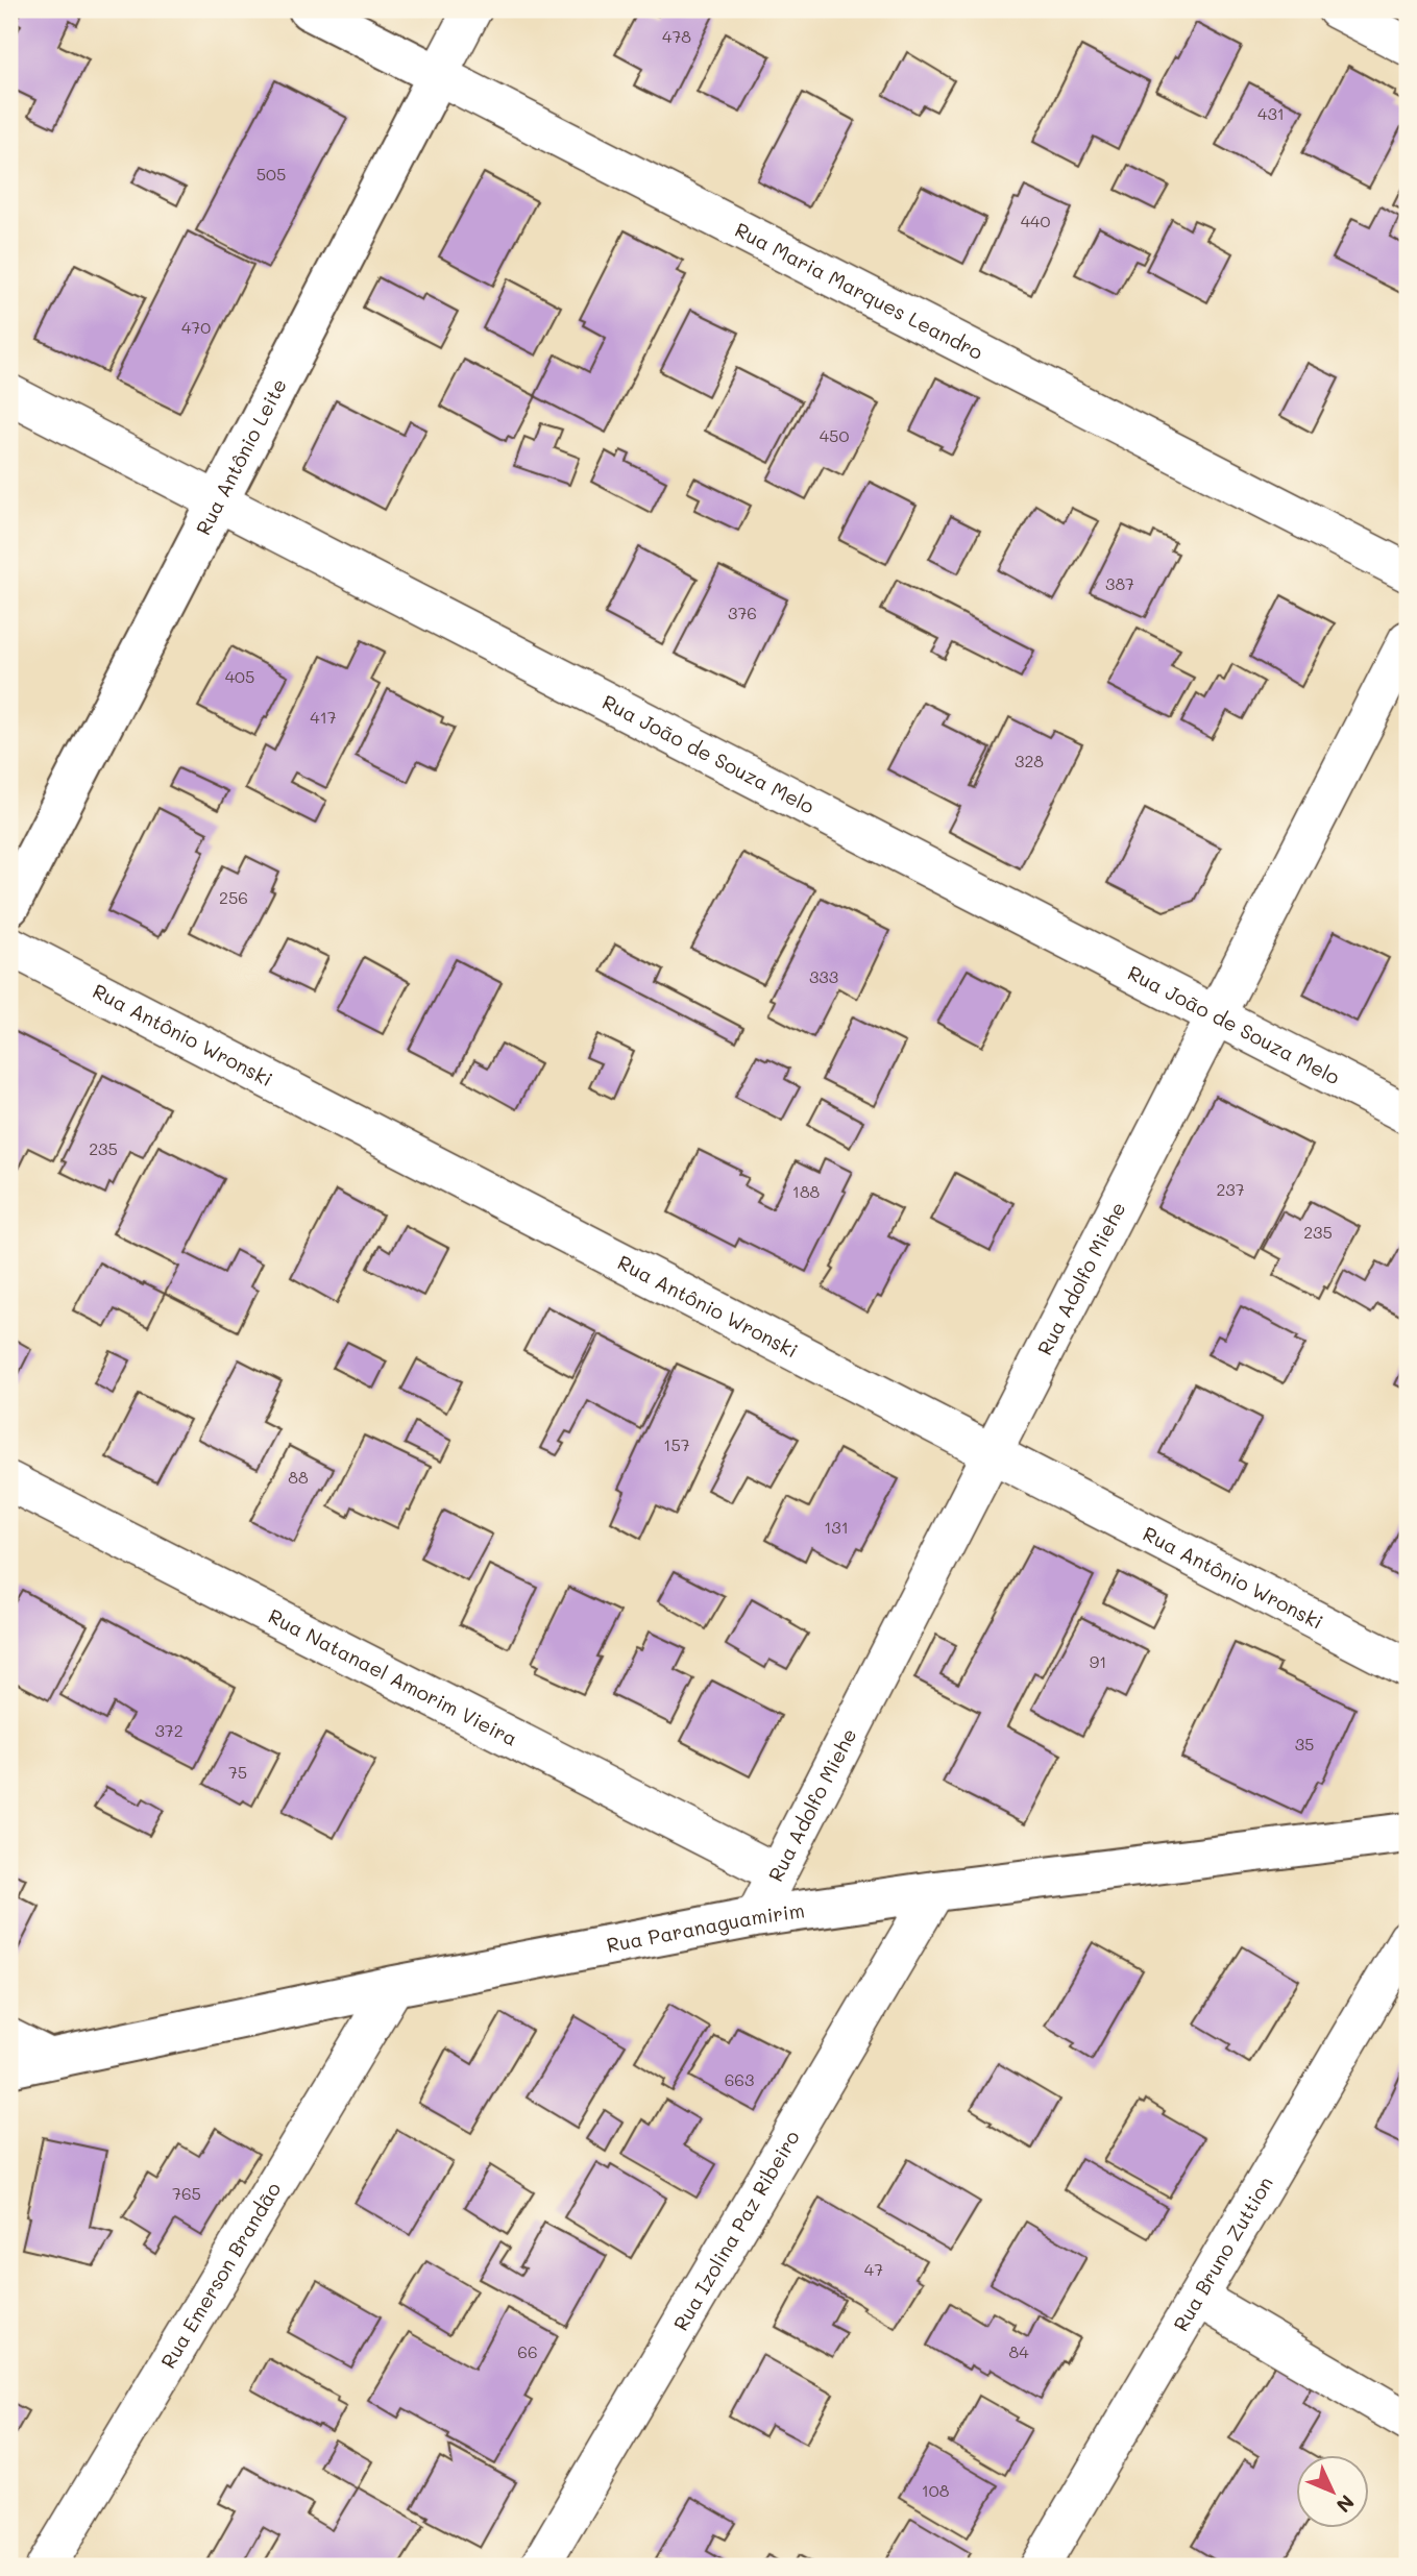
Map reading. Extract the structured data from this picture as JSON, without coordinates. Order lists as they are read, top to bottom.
{
  "streets": {
    "street": [
      "Rua Maria Marques Leandro",
      "Rua Antônio Leite",
      "Rua João de Souza Melo",
      "Rua Antônio Wronski",
      "Rua Adolfo Miehe",
      "Rua Natanael Amorim Vieira",
      "Rua Paranaguamirim",
      "Rua Izolina Paz Ribeiro",
      "Rua Bruno Zuttion",
      "Rua Emerson Brandão"
    ]
  },
  "crossings": [
    ["Rua Maria Marques Leandro", "Rua Antônio Leite"],
    ["Rua Antônio Leite", "Rua João de Souza Melo"],
    ["Rua João de Souza Melo", "Rua Adolfo Miehe"],
    ["Rua Antônio Wronski", "Rua Adolfo Miehe"],
    ["Rua Adolfo Miehe", "Rua Natanael Amorim Vieira"],
    ["Rua Adolfo Miehe", "Rua Paranaguamirim"],
    ["Rua Paranaguamirim", "Rua Izolina Paz Ribeiro"],
    ["Rua Paranaguamirim", "Rua Emerson Brandão"]
  ],
  "house_numbers": [
    "478",
    "431",
    "505",
    "440",
    "470",
    "450",
    "387",
    "376",
    "405",
    "417",
    "328",
    "256",
    "333",
    "235",
    "237",
    "188",
    "235",
    "157",
    "88",
    "131",
    "91",
    "372",
    "35",
    "75",
    "663",
    "765",
    "47",
    "66",
    "84",
    "108"
  ],
  "north": "bottom right"
}
